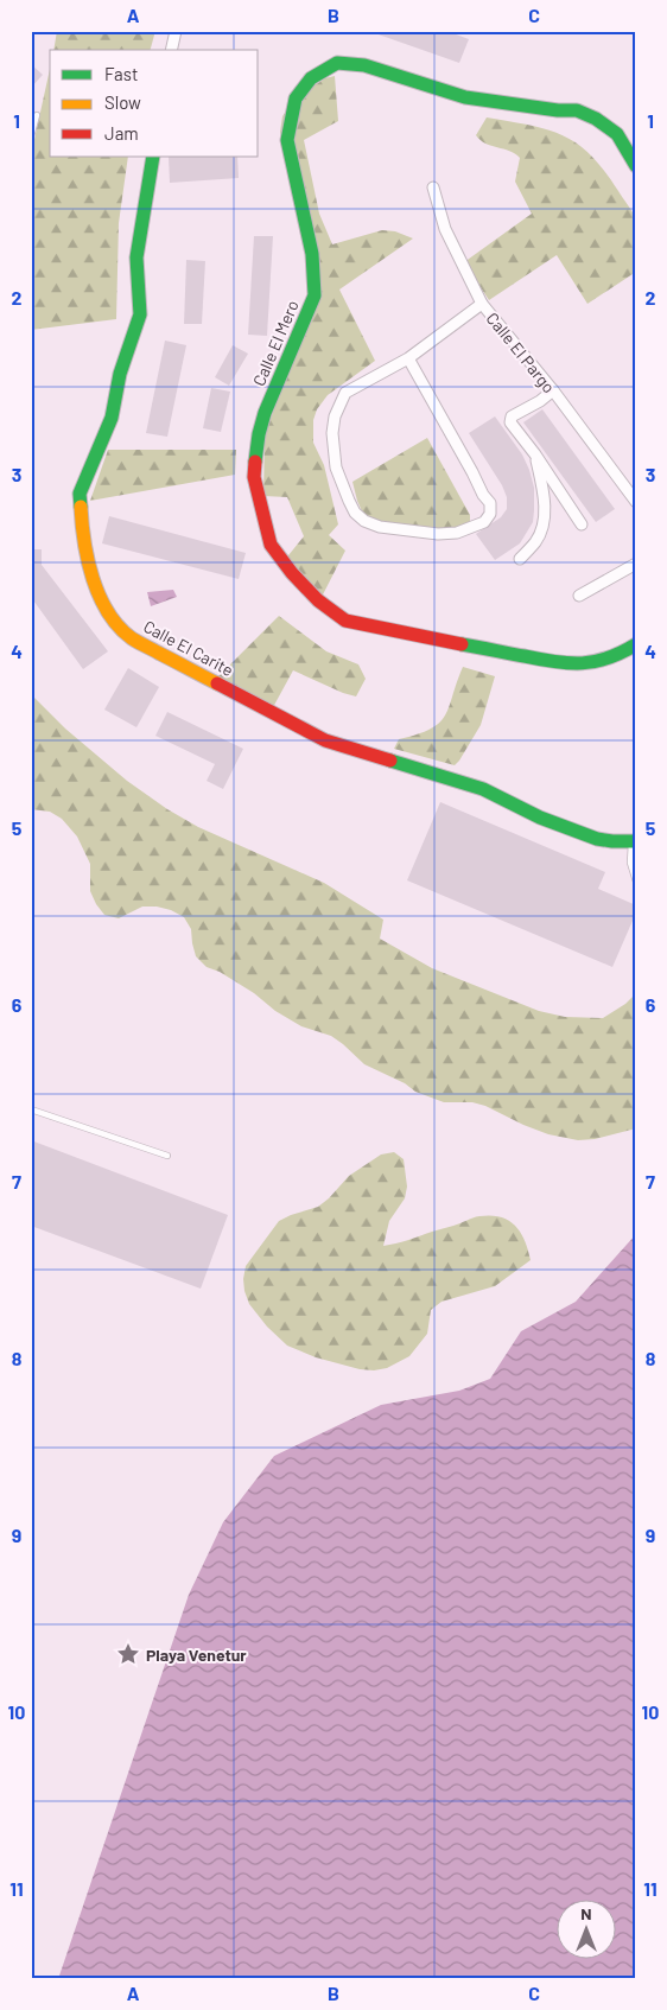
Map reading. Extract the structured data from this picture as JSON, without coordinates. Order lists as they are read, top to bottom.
{
  "streets": {
    "street": ["Calle El Mero", "Calle El Pargo", "Calle El Carite"]
  },
  "places": {
    "place": ["Playa Venetur"]
  },
  "legend": ["Fast", "Slow", "Jam"],
  "north": "top",
  "grid": {
    "columns": ["A", "B", "C"],
    "rows": [
      "1",
      "2",
      "3",
      "4",
      "5",
      "6",
      "7",
      "8",
      "9",
      "10",
      "11"
    ]
  }
}
